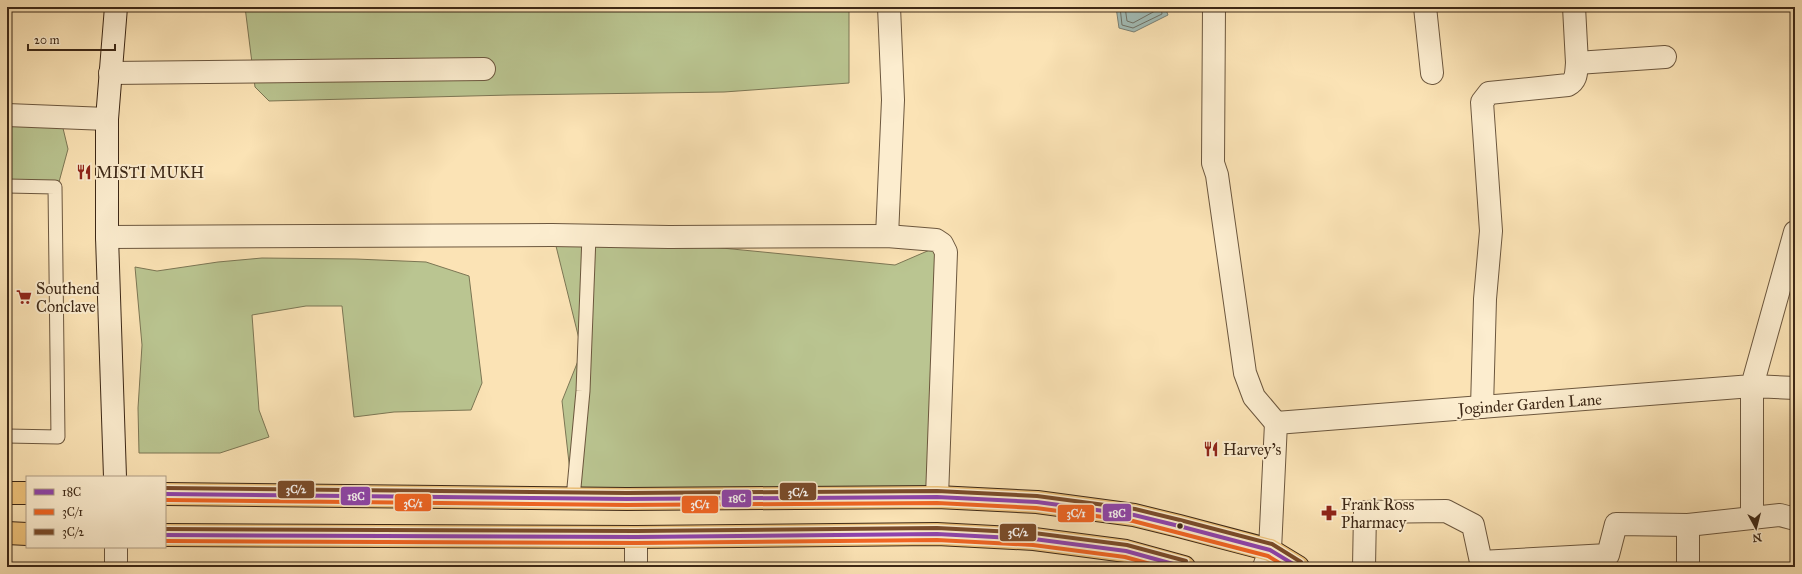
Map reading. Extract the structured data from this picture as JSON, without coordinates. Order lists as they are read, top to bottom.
{
  "streets": {
    "street": ["Joginder Garden Lane"]
  },
  "places": {
    "restaurant": ["MISTI MUKH", "Harvey's"],
    "supermarket": ["Southend Conclave"],
    "pharmacy": ["Frank Ross Pharmacy"]
  },
  "lines": ["transit line 3C/2", "transit line 18C", "transit line 3C/1"],
  "legend": ["18C", "3C/1", "3C/2"],
  "scale_bar": "20 m",
  "north": "bottom"
}
